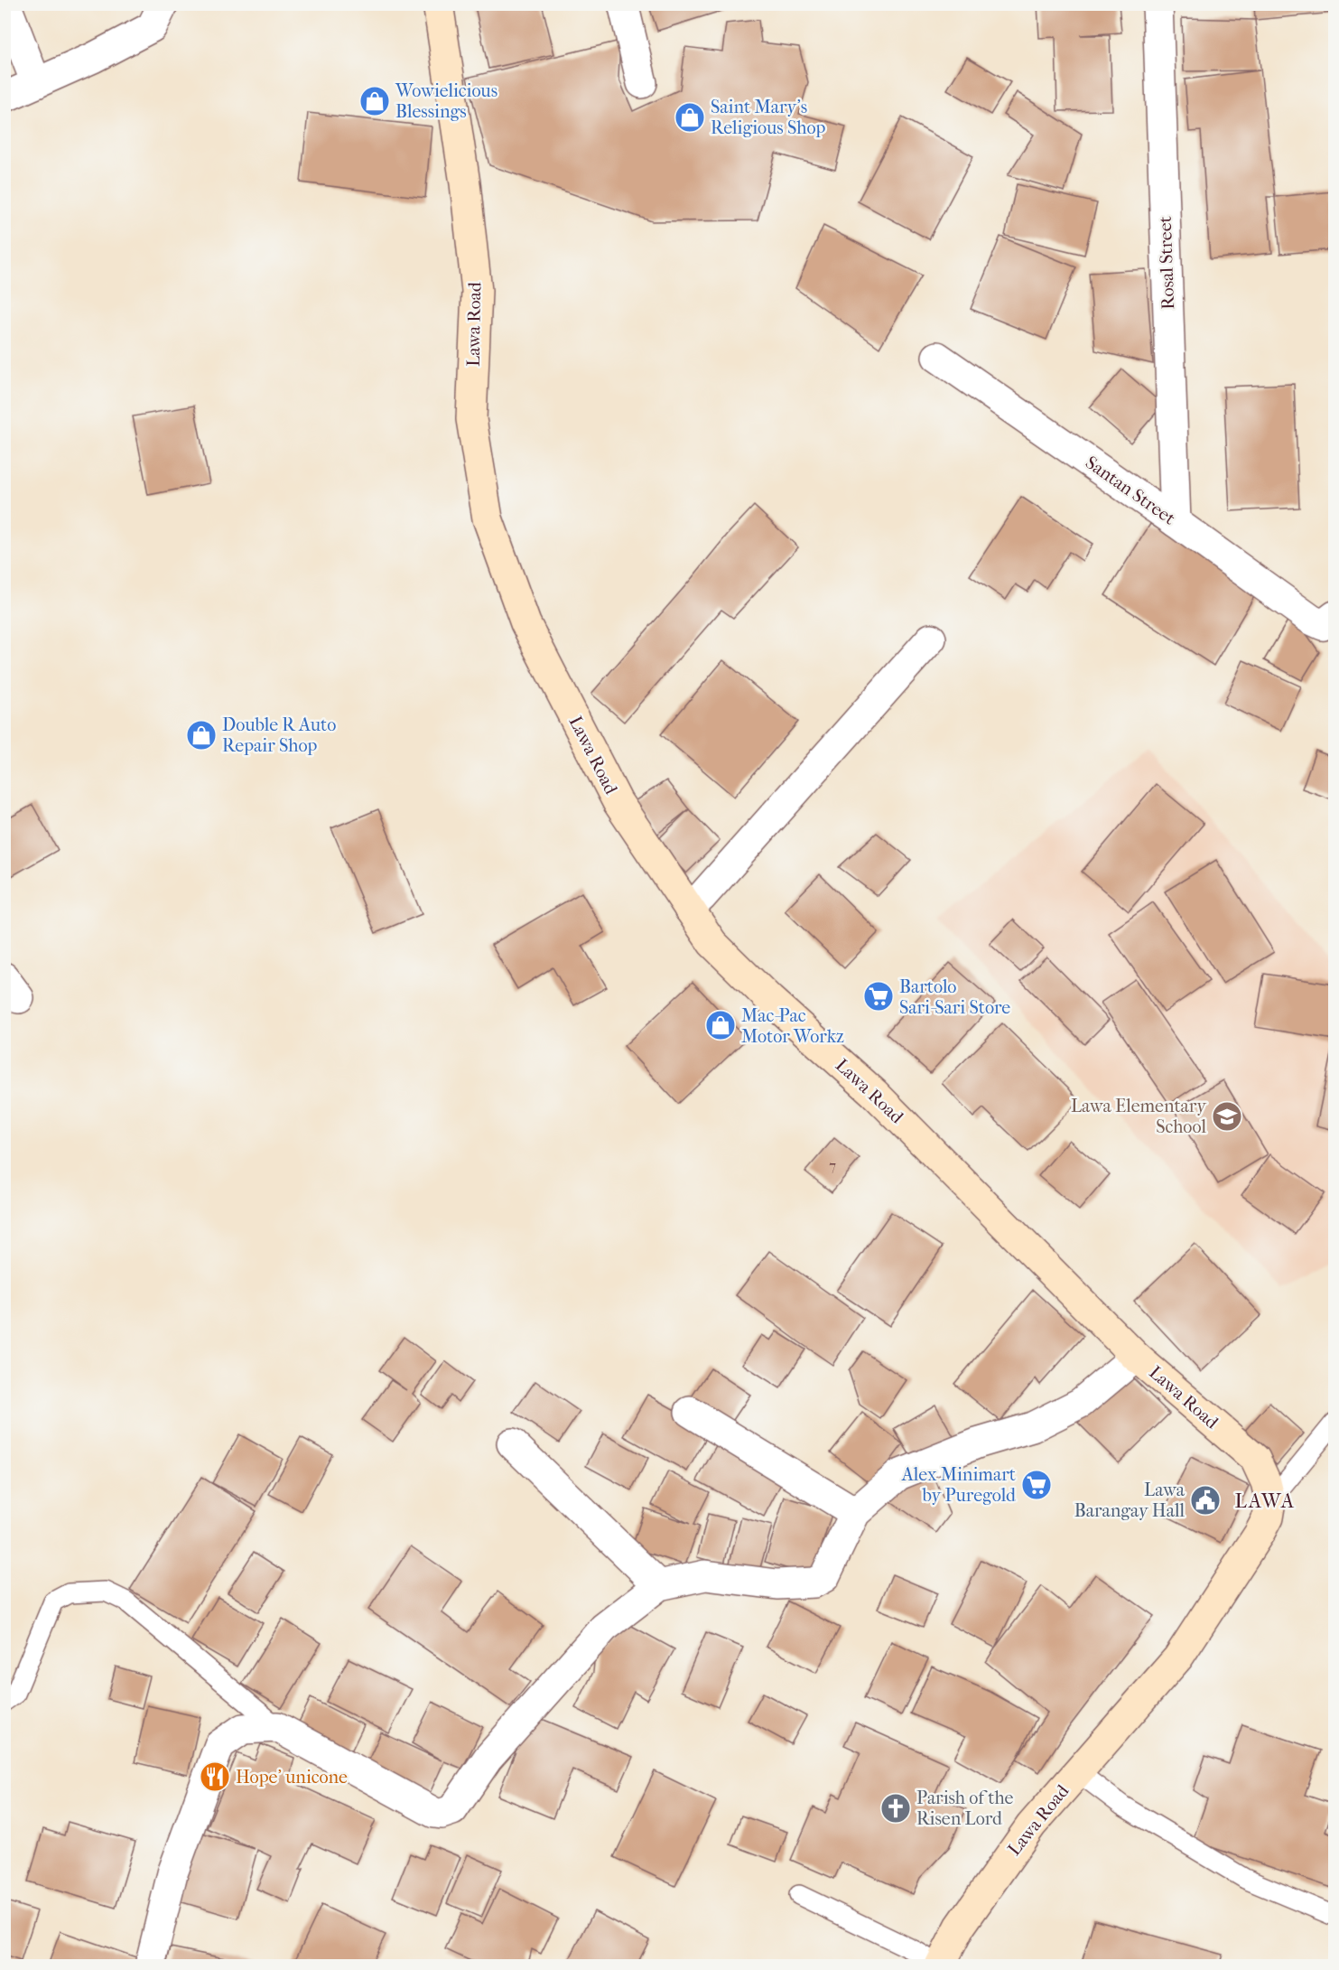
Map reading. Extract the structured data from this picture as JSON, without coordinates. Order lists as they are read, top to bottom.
{
  "streets": {
    "street": ["Rosal Street", "Lawa Road", "Santan Street"]
  },
  "crossings": [
    ["Rosal Street", "Santan Street"]
  ],
  "districts": ["LAWA"],
  "places": {
    "shop": [
      "Wowielicious Blessings",
      "Saint Mary's Religious Shop",
      "Double R Auto Repair Shop",
      "Mac-Pac Motor Workz"
    ],
    "supermarket": ["Bartolo Sari-Sari Store", "Alex Minimart by Puregold"],
    "school or university": ["Lawa Elementary School"],
    "public building": ["Lawa Barangay Hall"],
    "restaurant": ["Hope' unicone"],
    "church": ["Parish of the Risen Lord"]
  },
  "house_numbers": ["7"]
}
